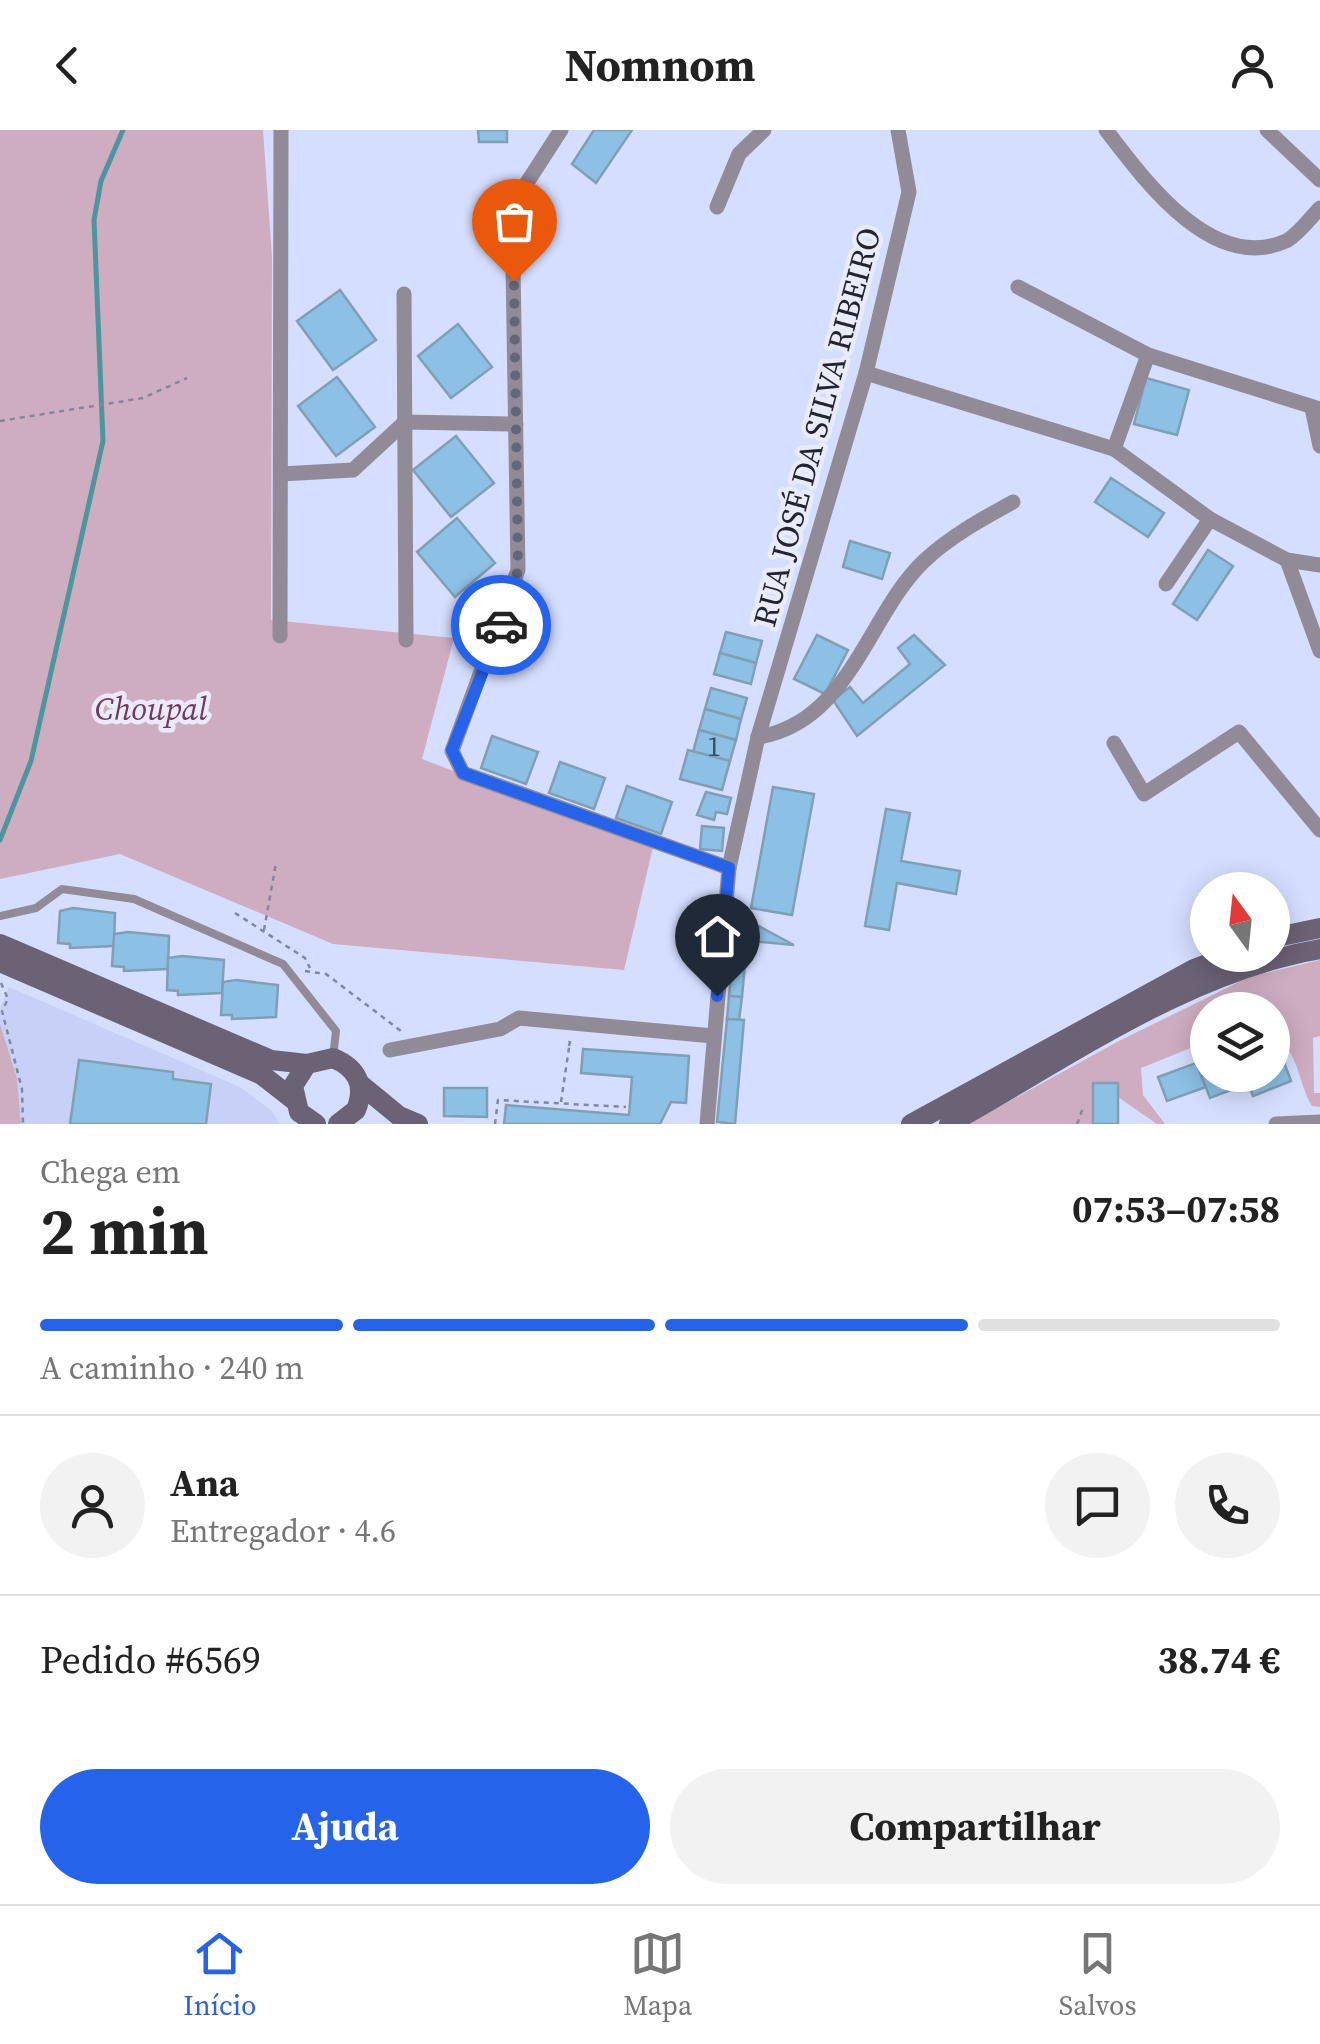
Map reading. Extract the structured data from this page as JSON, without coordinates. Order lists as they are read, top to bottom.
{
  "streets": {
    "street": ["RUA JOSÉ DA SILVA RIBEIRO"]
  },
  "parks": ["Choupal"],
  "house_numbers": ["1"],
  "north": "top",
  "page": {
    "header": "Nomnom",
    "heading": ["2 min", "Chega em", "07:53–07:58"],
    "panel": [
      "Ana",
      "Entregador · 4.6",
      "Pedido #6569",
      "38.74 €"
    ],
    "bar": "A caminho · 240 m",
    "buttons": ["Ajuda", "Compartilhar"],
    "tabs": ["Início", "Mapa", "Salvos"]
  }
}
